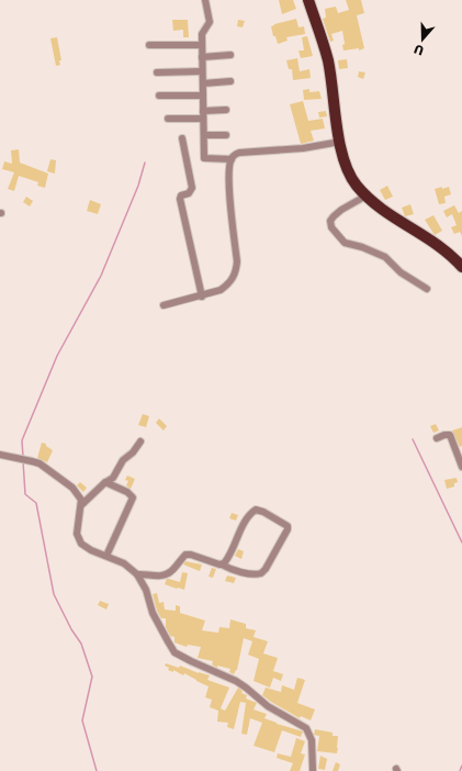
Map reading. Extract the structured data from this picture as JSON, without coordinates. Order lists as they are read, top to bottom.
{
  "north": "bottom"
}
